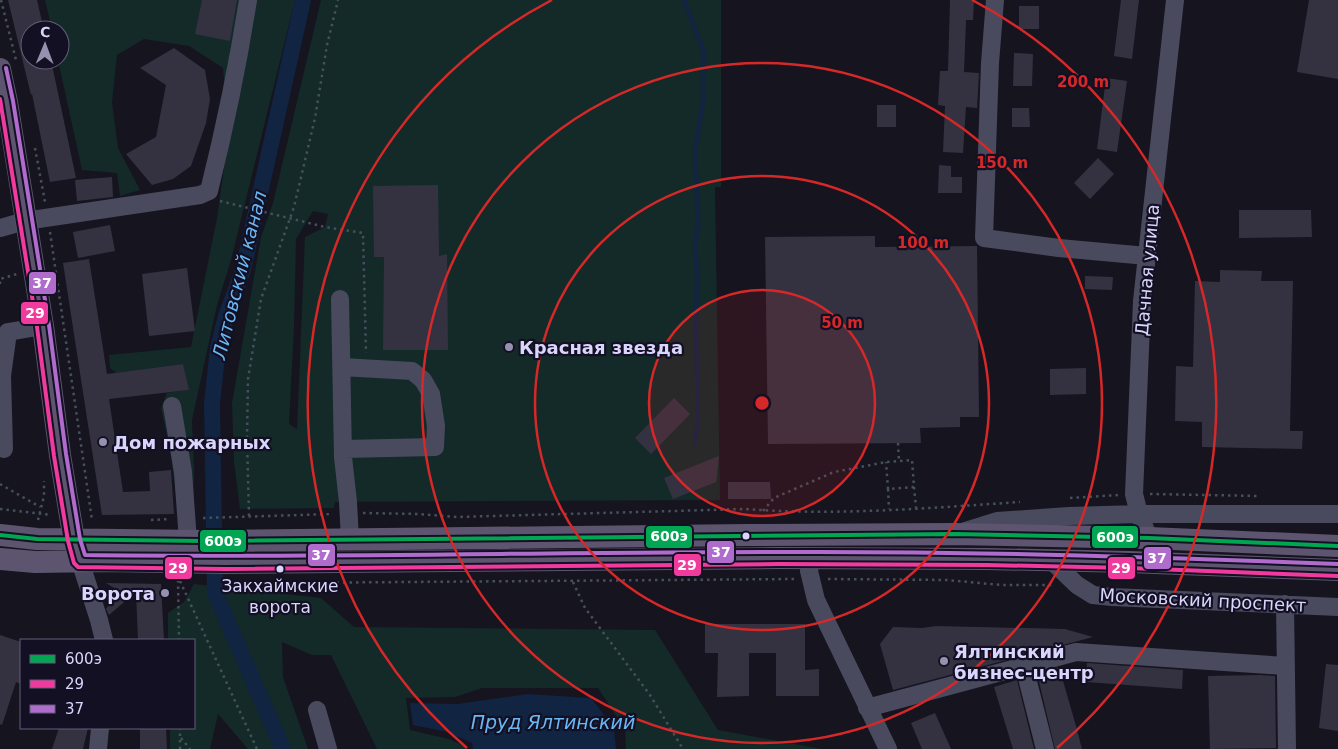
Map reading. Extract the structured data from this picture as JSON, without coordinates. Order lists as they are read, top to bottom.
{
  "streets": {
    "main road": ["Московский проспект"],
    "street": ["Дачная улица"]
  },
  "crossings": [
    ["Дачная улица", "Московский проспект"]
  ],
  "water": ["Литовский канал", "Пруд Ялтинский"],
  "places": [
    "Красная звезда",
    "Дом пожарных",
    "Закхаймские ворота",
    "Ворота",
    "Ялтинский бизнес-центр"
  ],
  "lines": ["transit line 37", "transit line 29", "transit line 600э"],
  "legend": ["600э", "29", "37"],
  "north": "top",
  "rings": [
    "200 m",
    "150 m",
    "100 m",
    "50 m"
  ]
}
